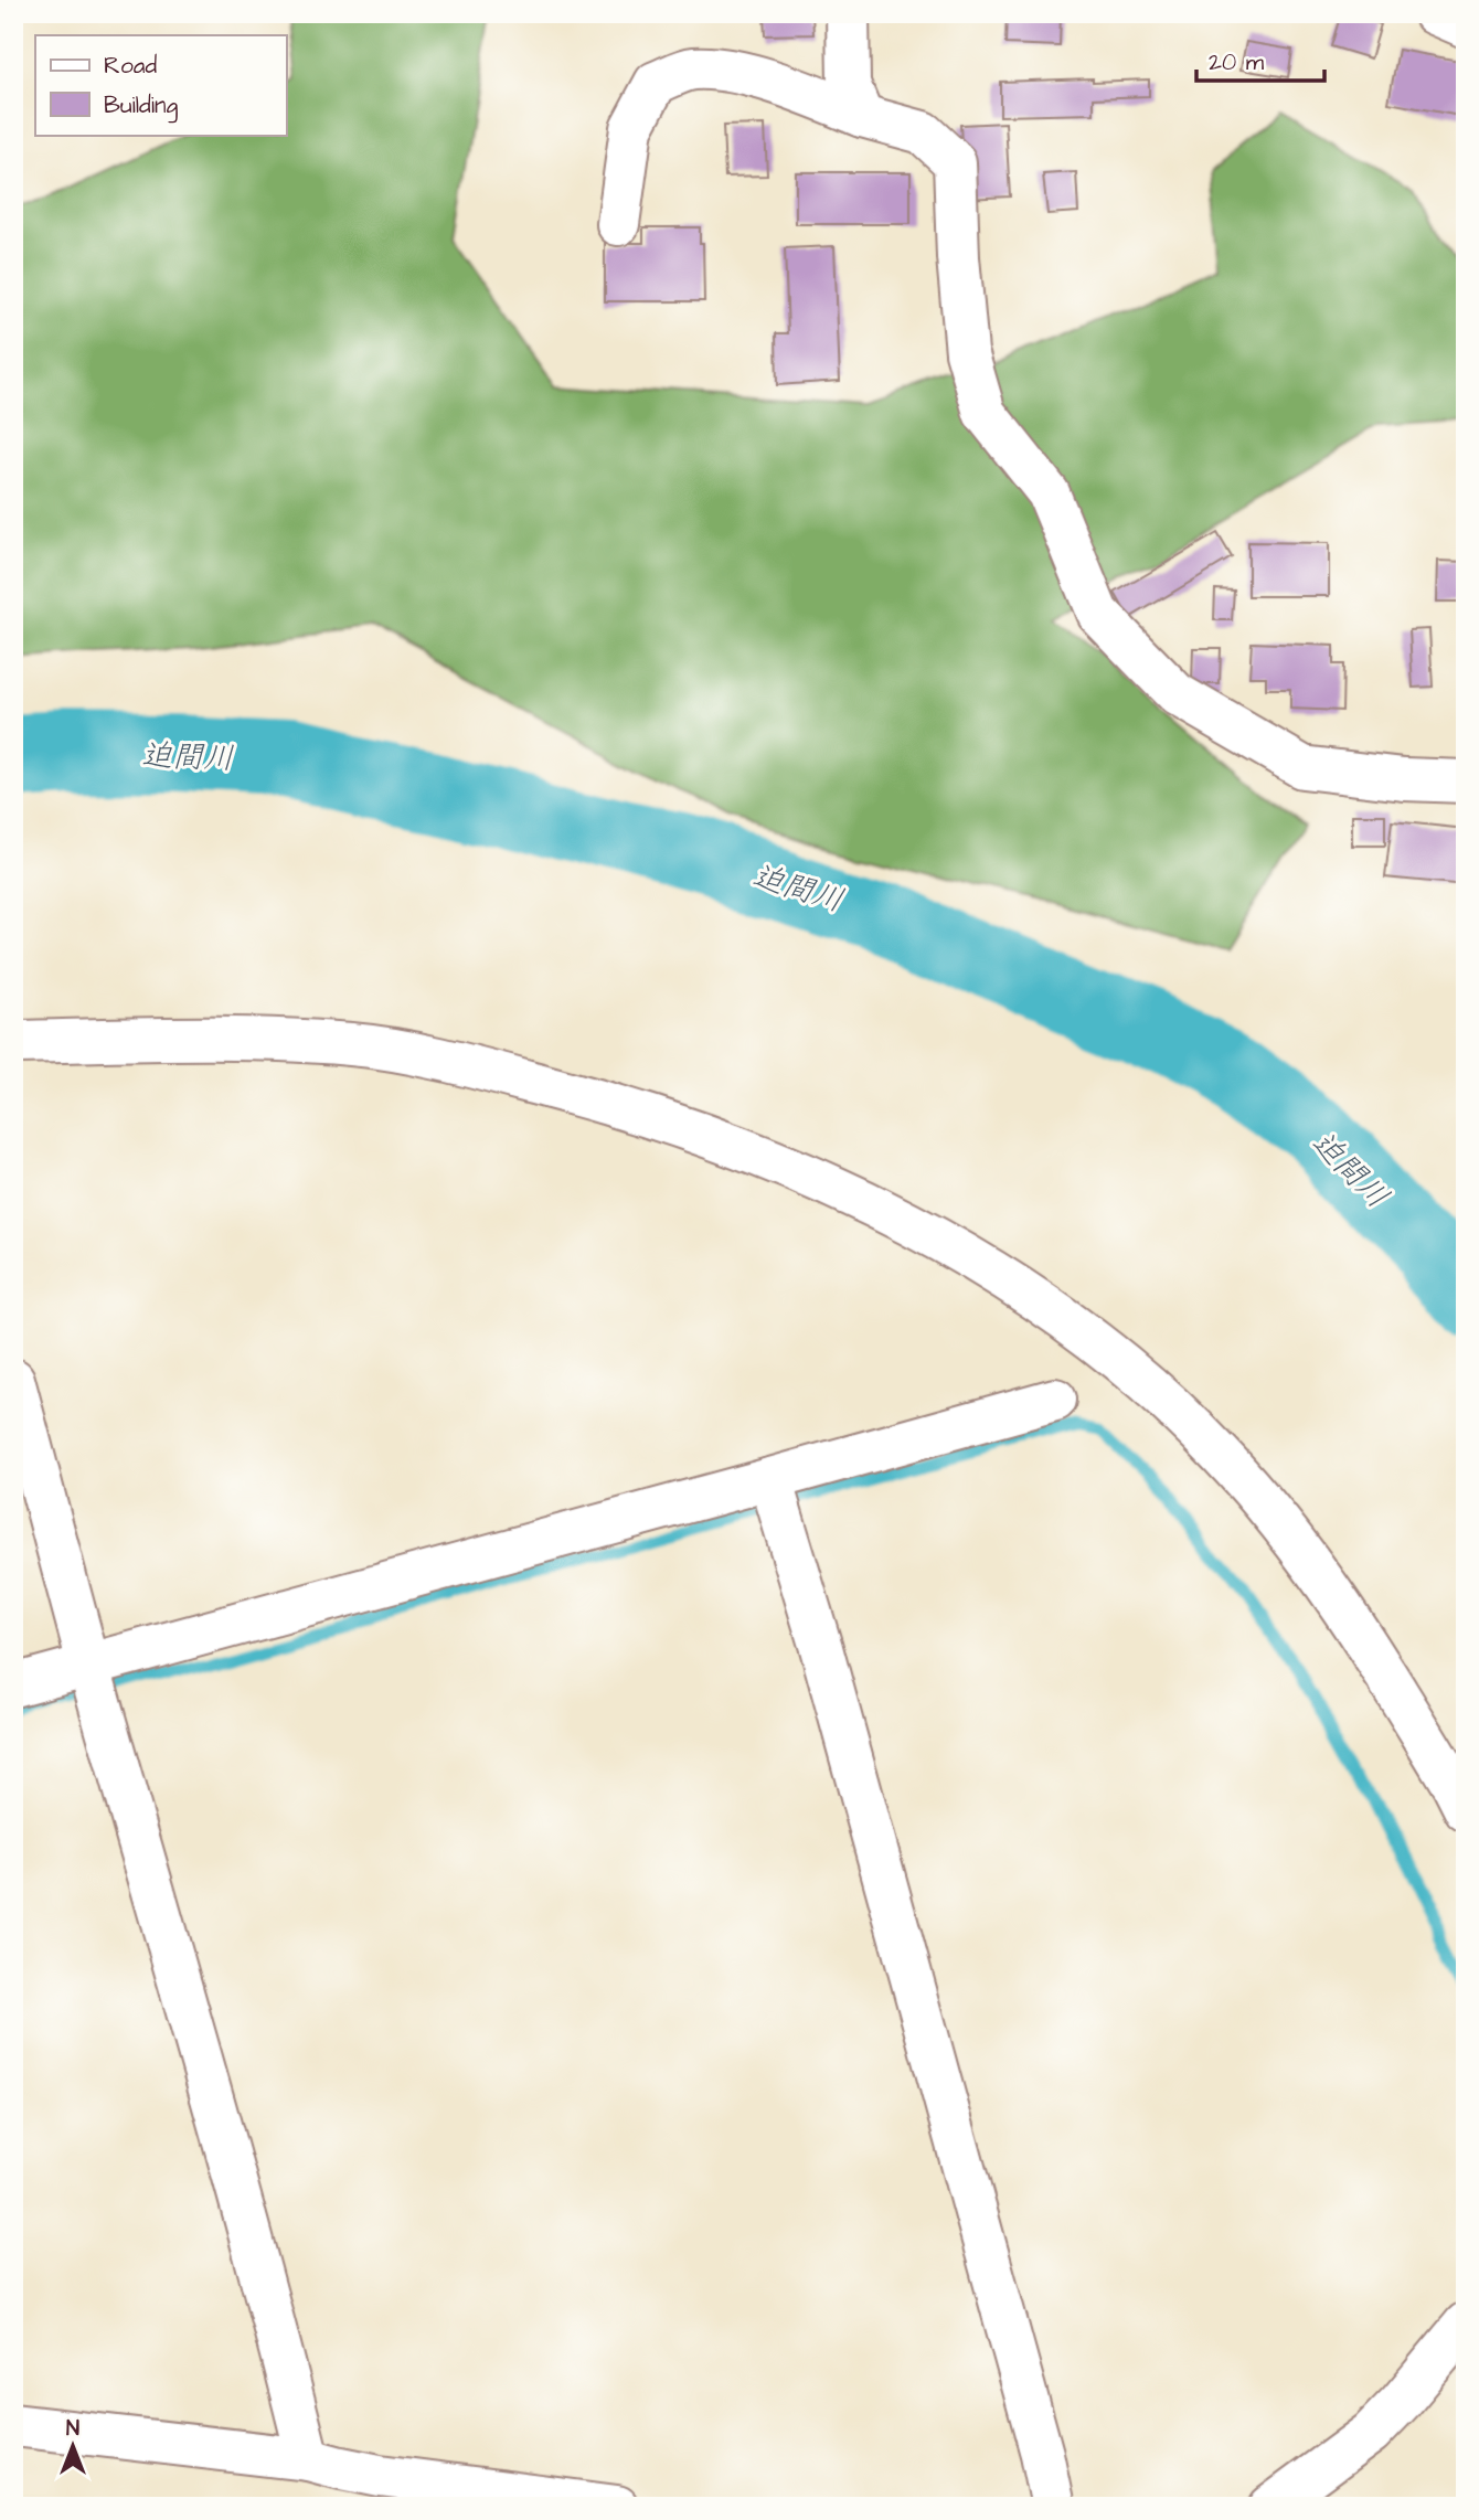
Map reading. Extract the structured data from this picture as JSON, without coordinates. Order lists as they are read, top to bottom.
{
  "water": ["迫間川"],
  "legend": ["Road", "Building"],
  "scale_bar": "20 m",
  "north": "top"
}
